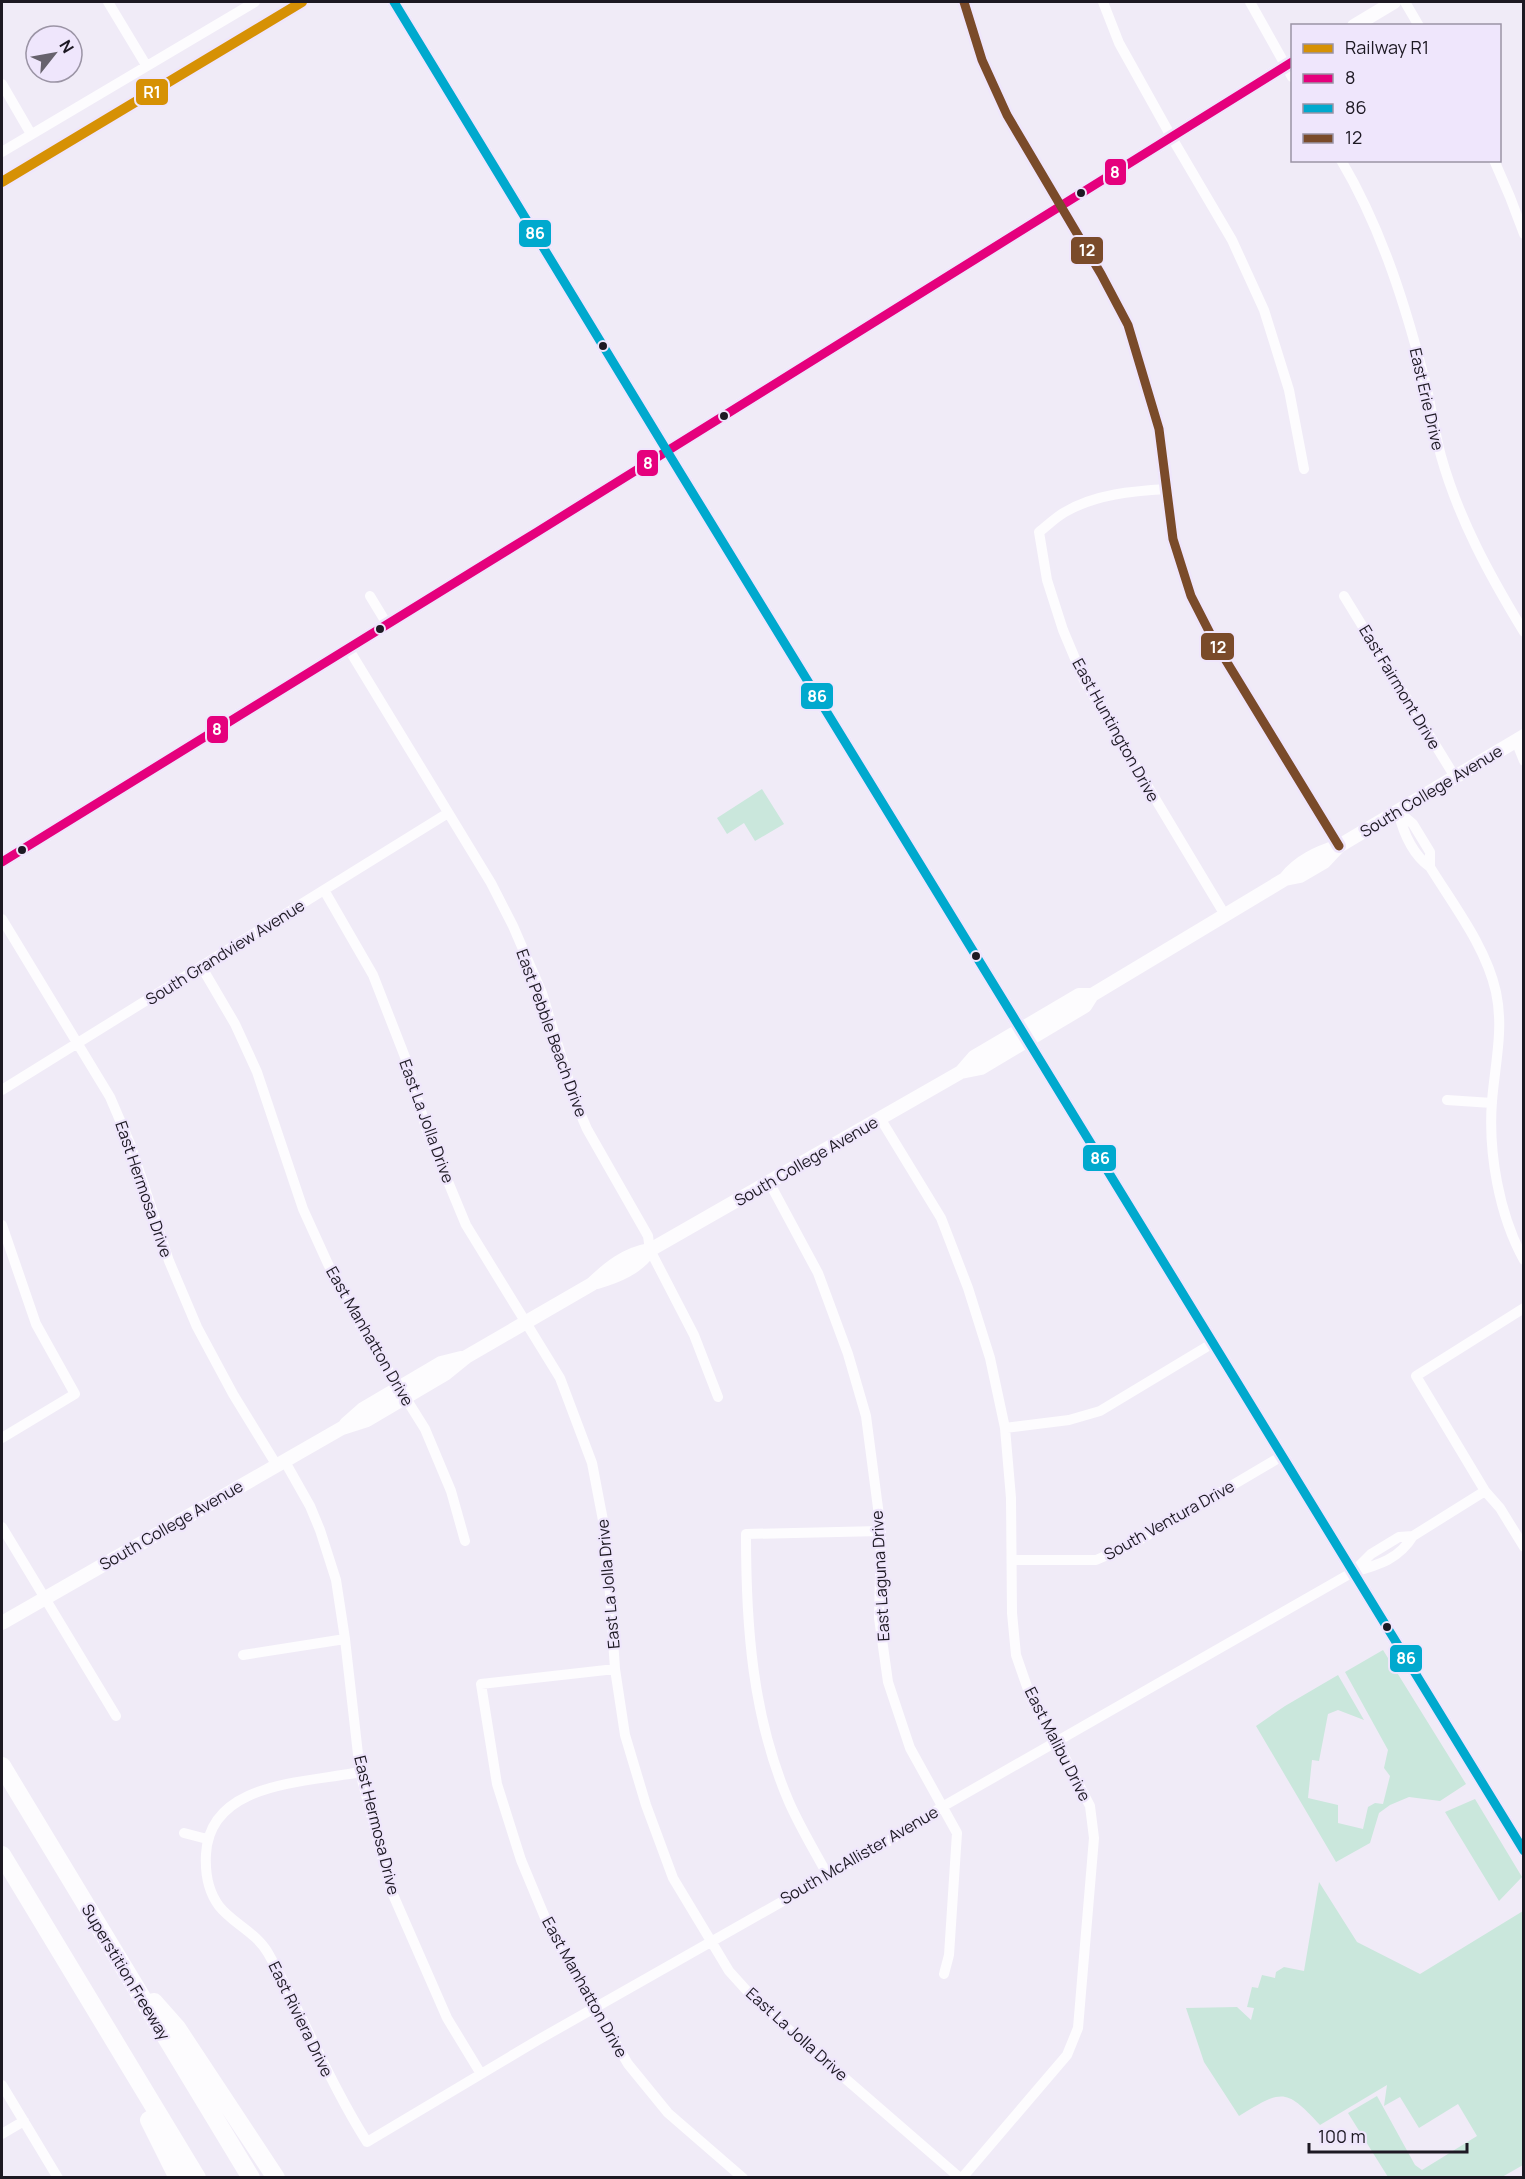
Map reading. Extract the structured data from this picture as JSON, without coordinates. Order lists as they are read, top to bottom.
{
  "streets": {
    "highway": ["Superstition Freeway"],
    "main road": ["South College Avenue"],
    "street": [
      "East Erie Drive",
      "East Fairmont Drive",
      "East Huntington Drive",
      "South Grandview Avenue",
      "East Pebble Beach Drive",
      "East La Jolla Drive",
      "East Hermosa Drive",
      "East Manhatton Drive",
      "South Ventura Drive",
      "East Laguna Drive",
      "East Malibu Drive",
      "South McAllister Avenue",
      "East Riviera Drive"
    ]
  },
  "crossings": [
    ["East Fairmont Drive", "South College Avenue"],
    ["East Huntington Drive", "South College Avenue"],
    ["South College Avenue", "East Pebble Beach Drive"],
    ["South College Avenue", "East La Jolla Drive"],
    ["South College Avenue", "East Hermosa Drive"],
    ["South College Avenue", "East Manhatton Drive"],
    ["South College Avenue", "East Laguna Drive"],
    ["South College Avenue", "East Malibu Drive"],
    ["South Grandview Avenue", "East Pebble Beach Drive"],
    ["South Grandview Avenue", "East La Jolla Drive"],
    ["South Grandview Avenue", "East Hermosa Drive"],
    ["South Grandview Avenue", "East Manhatton Drive"],
    ["East La Jolla Drive", "East Manhatton Drive"],
    ["East La Jolla Drive", "East Malibu Drive"],
    ["East La Jolla Drive", "South McAllister Avenue"],
    ["East Hermosa Drive", "South McAllister Avenue"],
    ["East Manhatton Drive", "South McAllister Avenue"],
    ["South Ventura Drive", "East Malibu Drive"],
    ["East Laguna Drive", "South McAllister Avenue"],
    ["East Malibu Drive", "South McAllister Avenue"],
    ["South McAllister Avenue", "East Riviera Drive"]
  ],
  "lines": [
    "rail line R1",
    "transit line 86",
    "transit line 12",
    "transit line 8"
  ],
  "legend": [
    "Railway R1",
    "8",
    "86",
    "12"
  ],
  "scale_bar": "100 m",
  "north": "top right"
}
